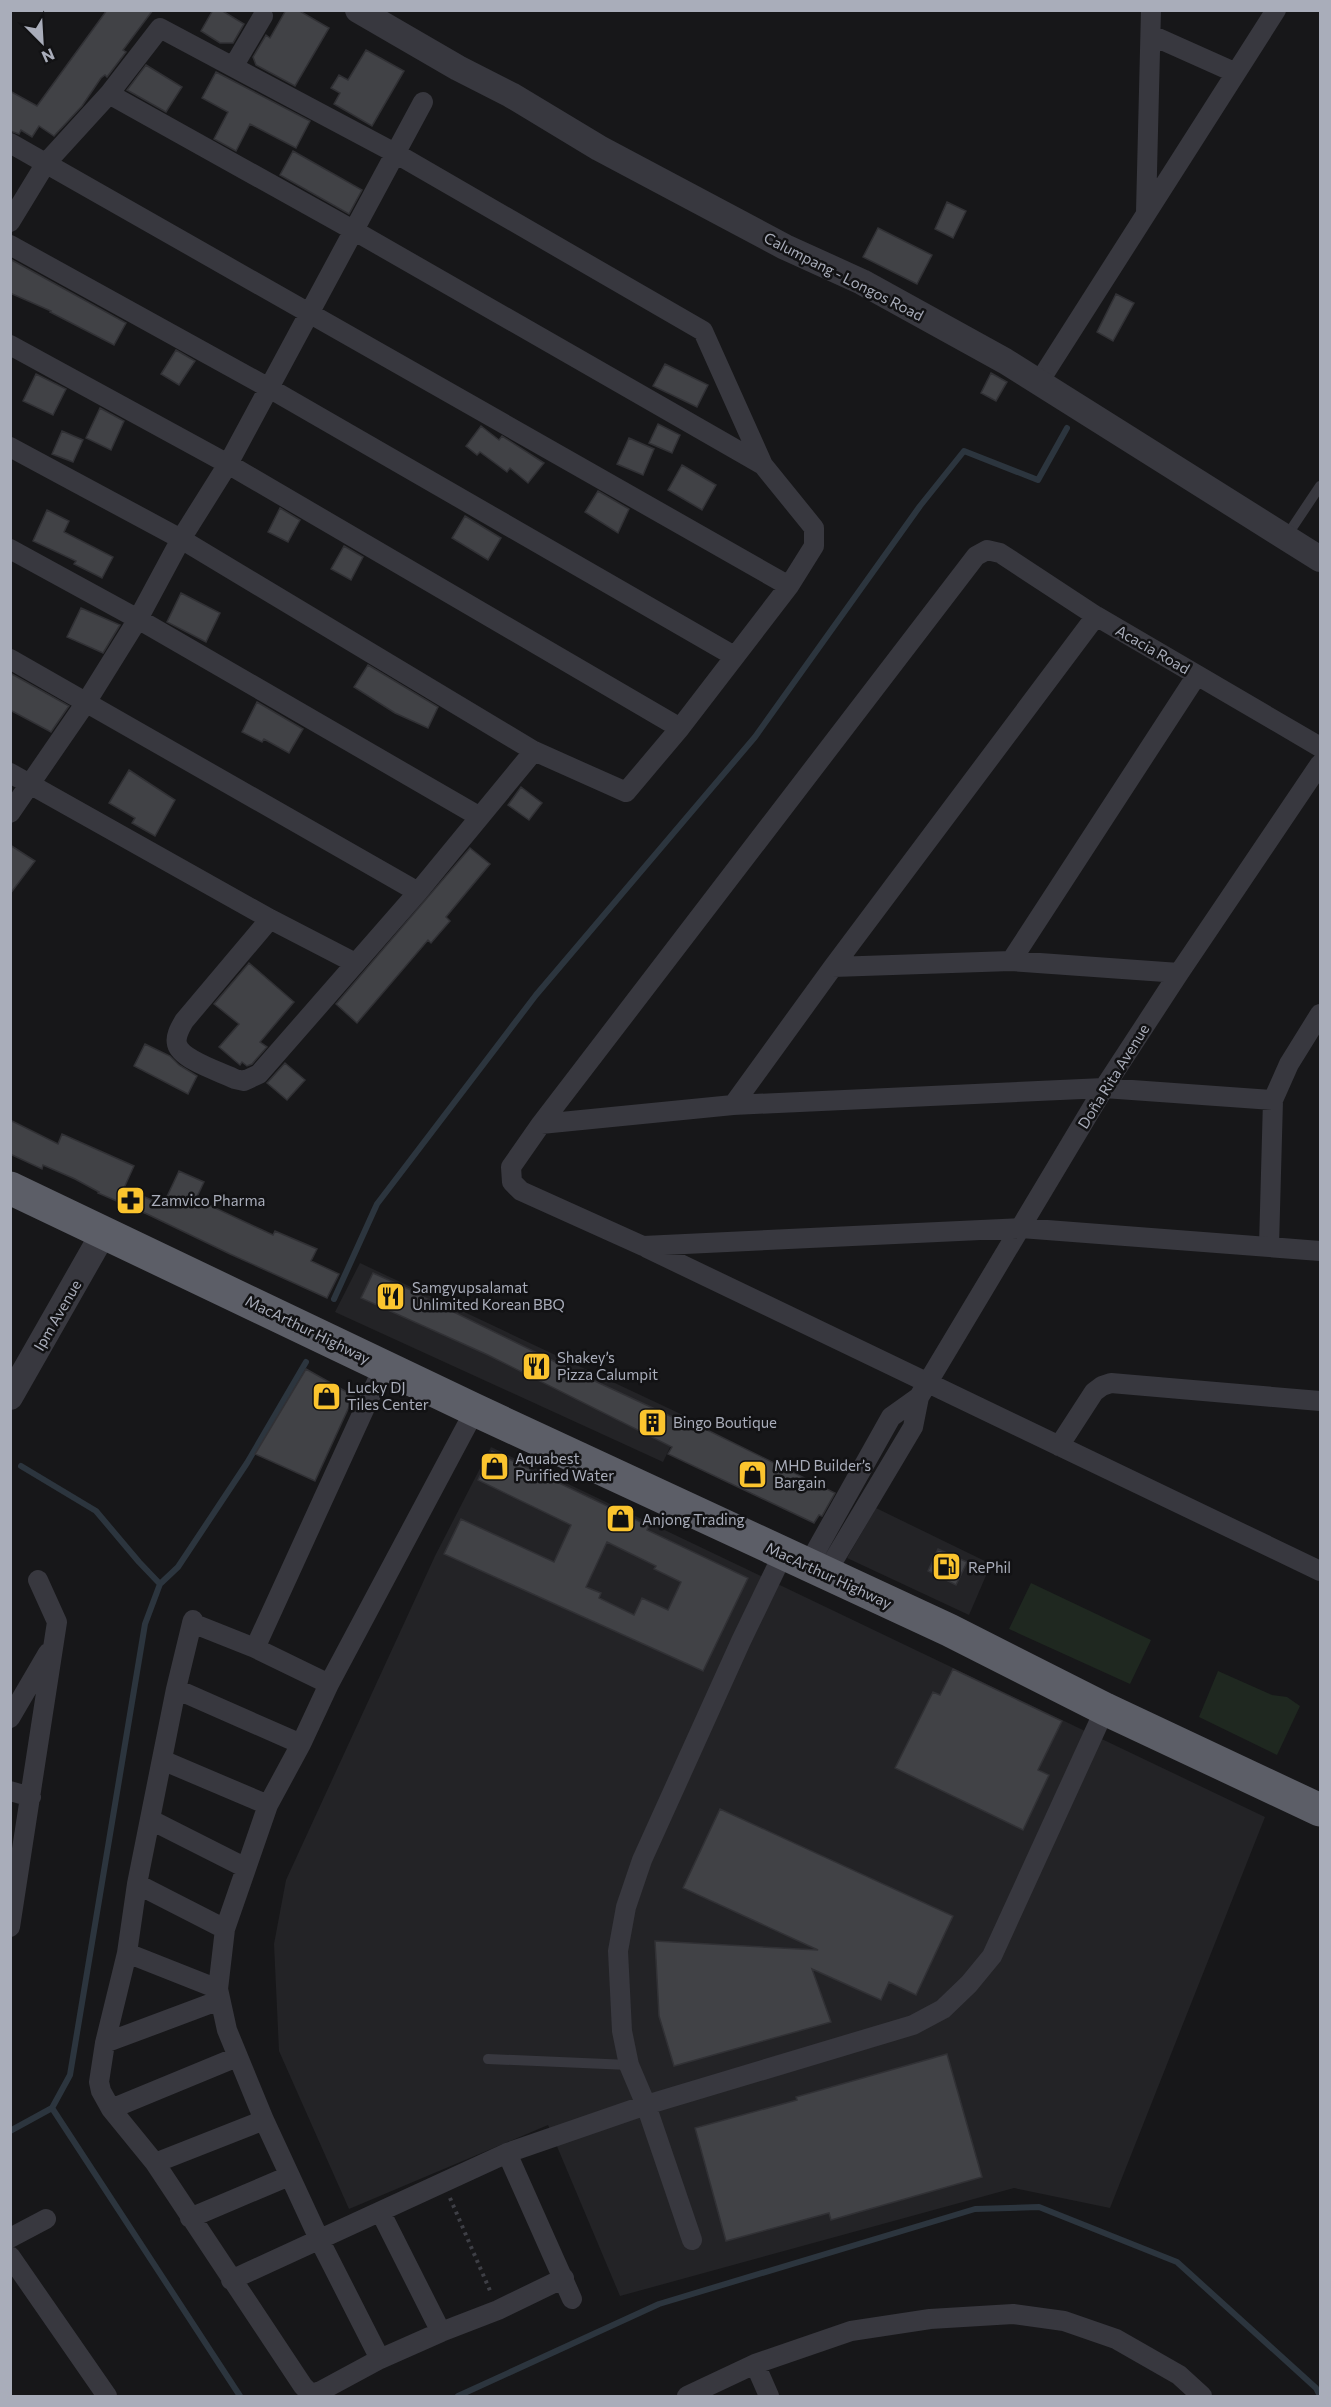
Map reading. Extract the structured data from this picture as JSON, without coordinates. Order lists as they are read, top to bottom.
{
  "streets": {
    "highway": ["MacArthur Highway"],
    "street": [
      "Calumpang - Longos Road",
      "Acacia Road",
      "Doña Rita Avenue",
      "Ipm Avenue"
    ]
  },
  "crossings": [
    ["Doña Rita Avenue", "MacArthur Highway"],
    ["Ipm Avenue", "MacArthur Highway"]
  ],
  "places": {
    "pharmacy": ["Zamvico Pharma"],
    "restaurant": ["Samgyupsalamat Unlimited Korean BBQ", "Shakey’s Pizza Calumpit"],
    "shop": [
      "Lucky DJ Tiles Center",
      "Aquabest Purified Water",
      "MHD Builder’s Bargain",
      "Anjong Trading"
    ],
    "building": ["Bingo Boutique"],
    "fuel station": ["RePhil"]
  },
  "north": "bottom right"
}
